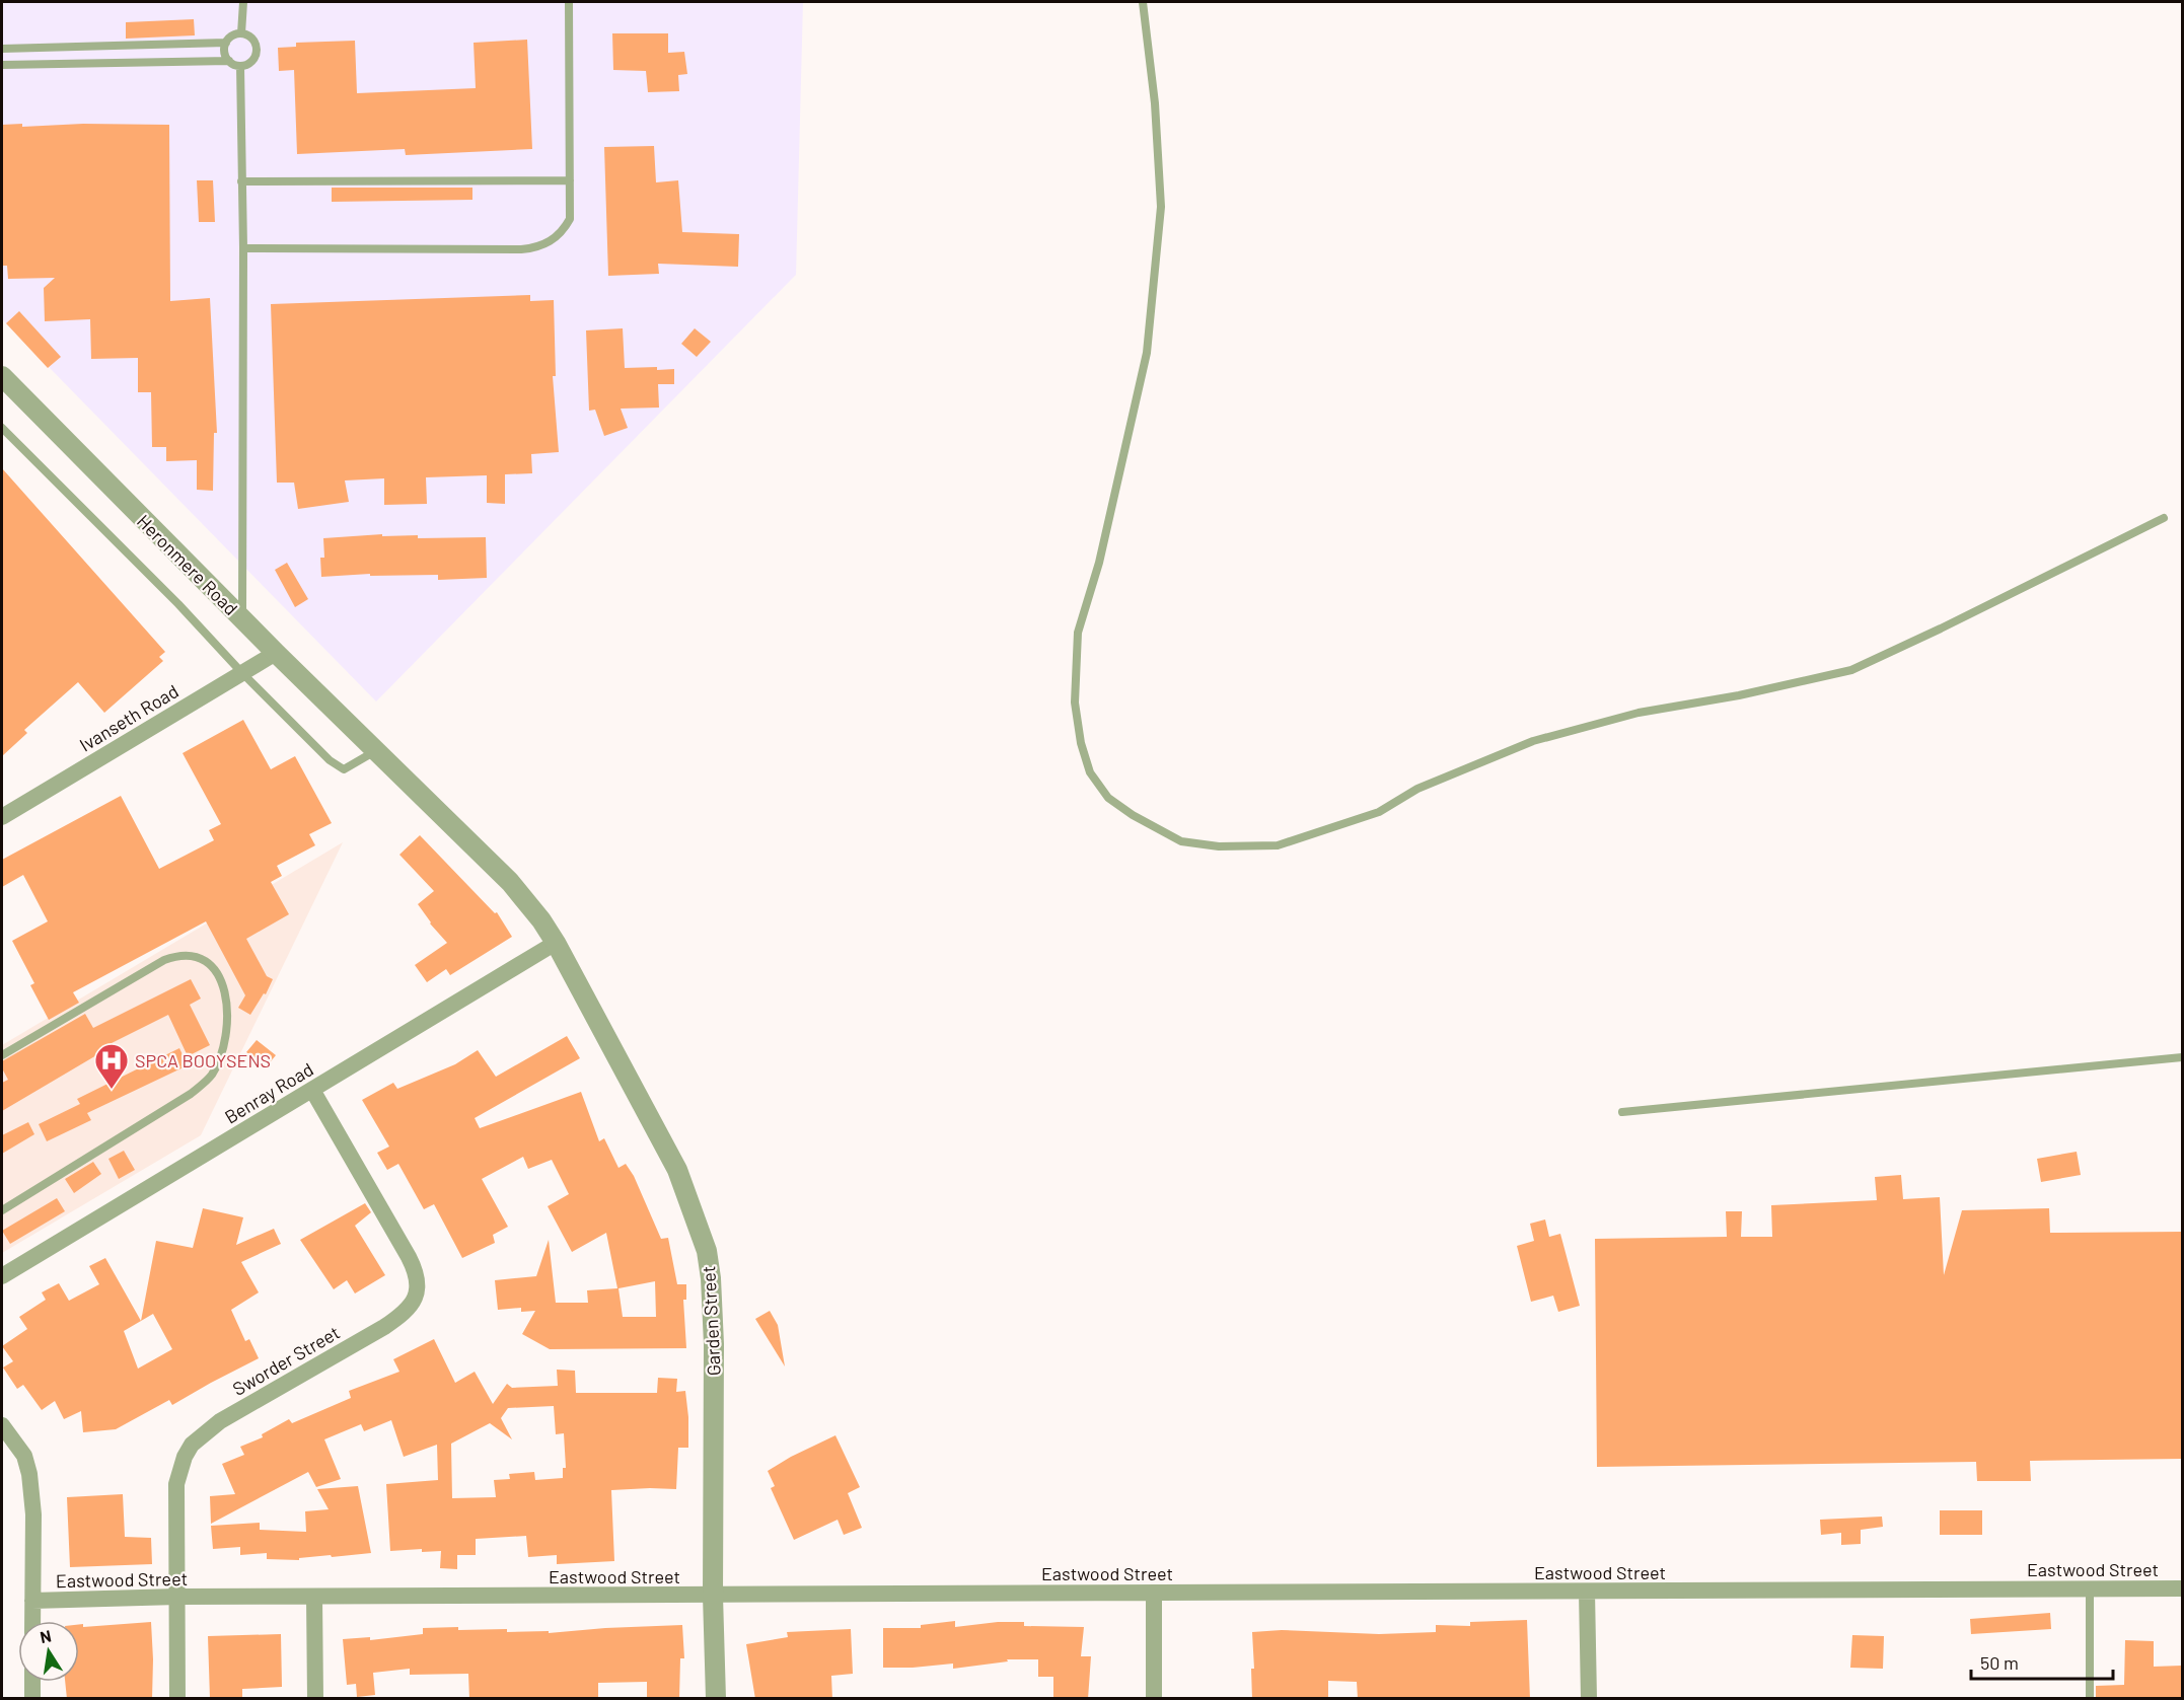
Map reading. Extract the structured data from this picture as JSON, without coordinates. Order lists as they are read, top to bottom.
{
  "streets": {
    "street": [
      "Heronmere Road",
      "Ivanseth Road",
      "Benray Road",
      "Garden Street",
      "Sworder Street",
      "Eastwood Street"
    ]
  },
  "crossings": [
    ["Heronmere Road", "Ivanseth Road"],
    ["Heronmere Road", "Benray Road"],
    ["Heronmere Road", "Garden Street"],
    ["Benray Road", "Garden Street"],
    ["Benray Road", "Sworder Street"],
    ["Garden Street", "Eastwood Street"],
    ["Sworder Street", "Eastwood Street"]
  ],
  "places": {
    "hospital": ["SPCA BOOYSENS"]
  },
  "scale_bar": "50 m",
  "north": "top"
}
